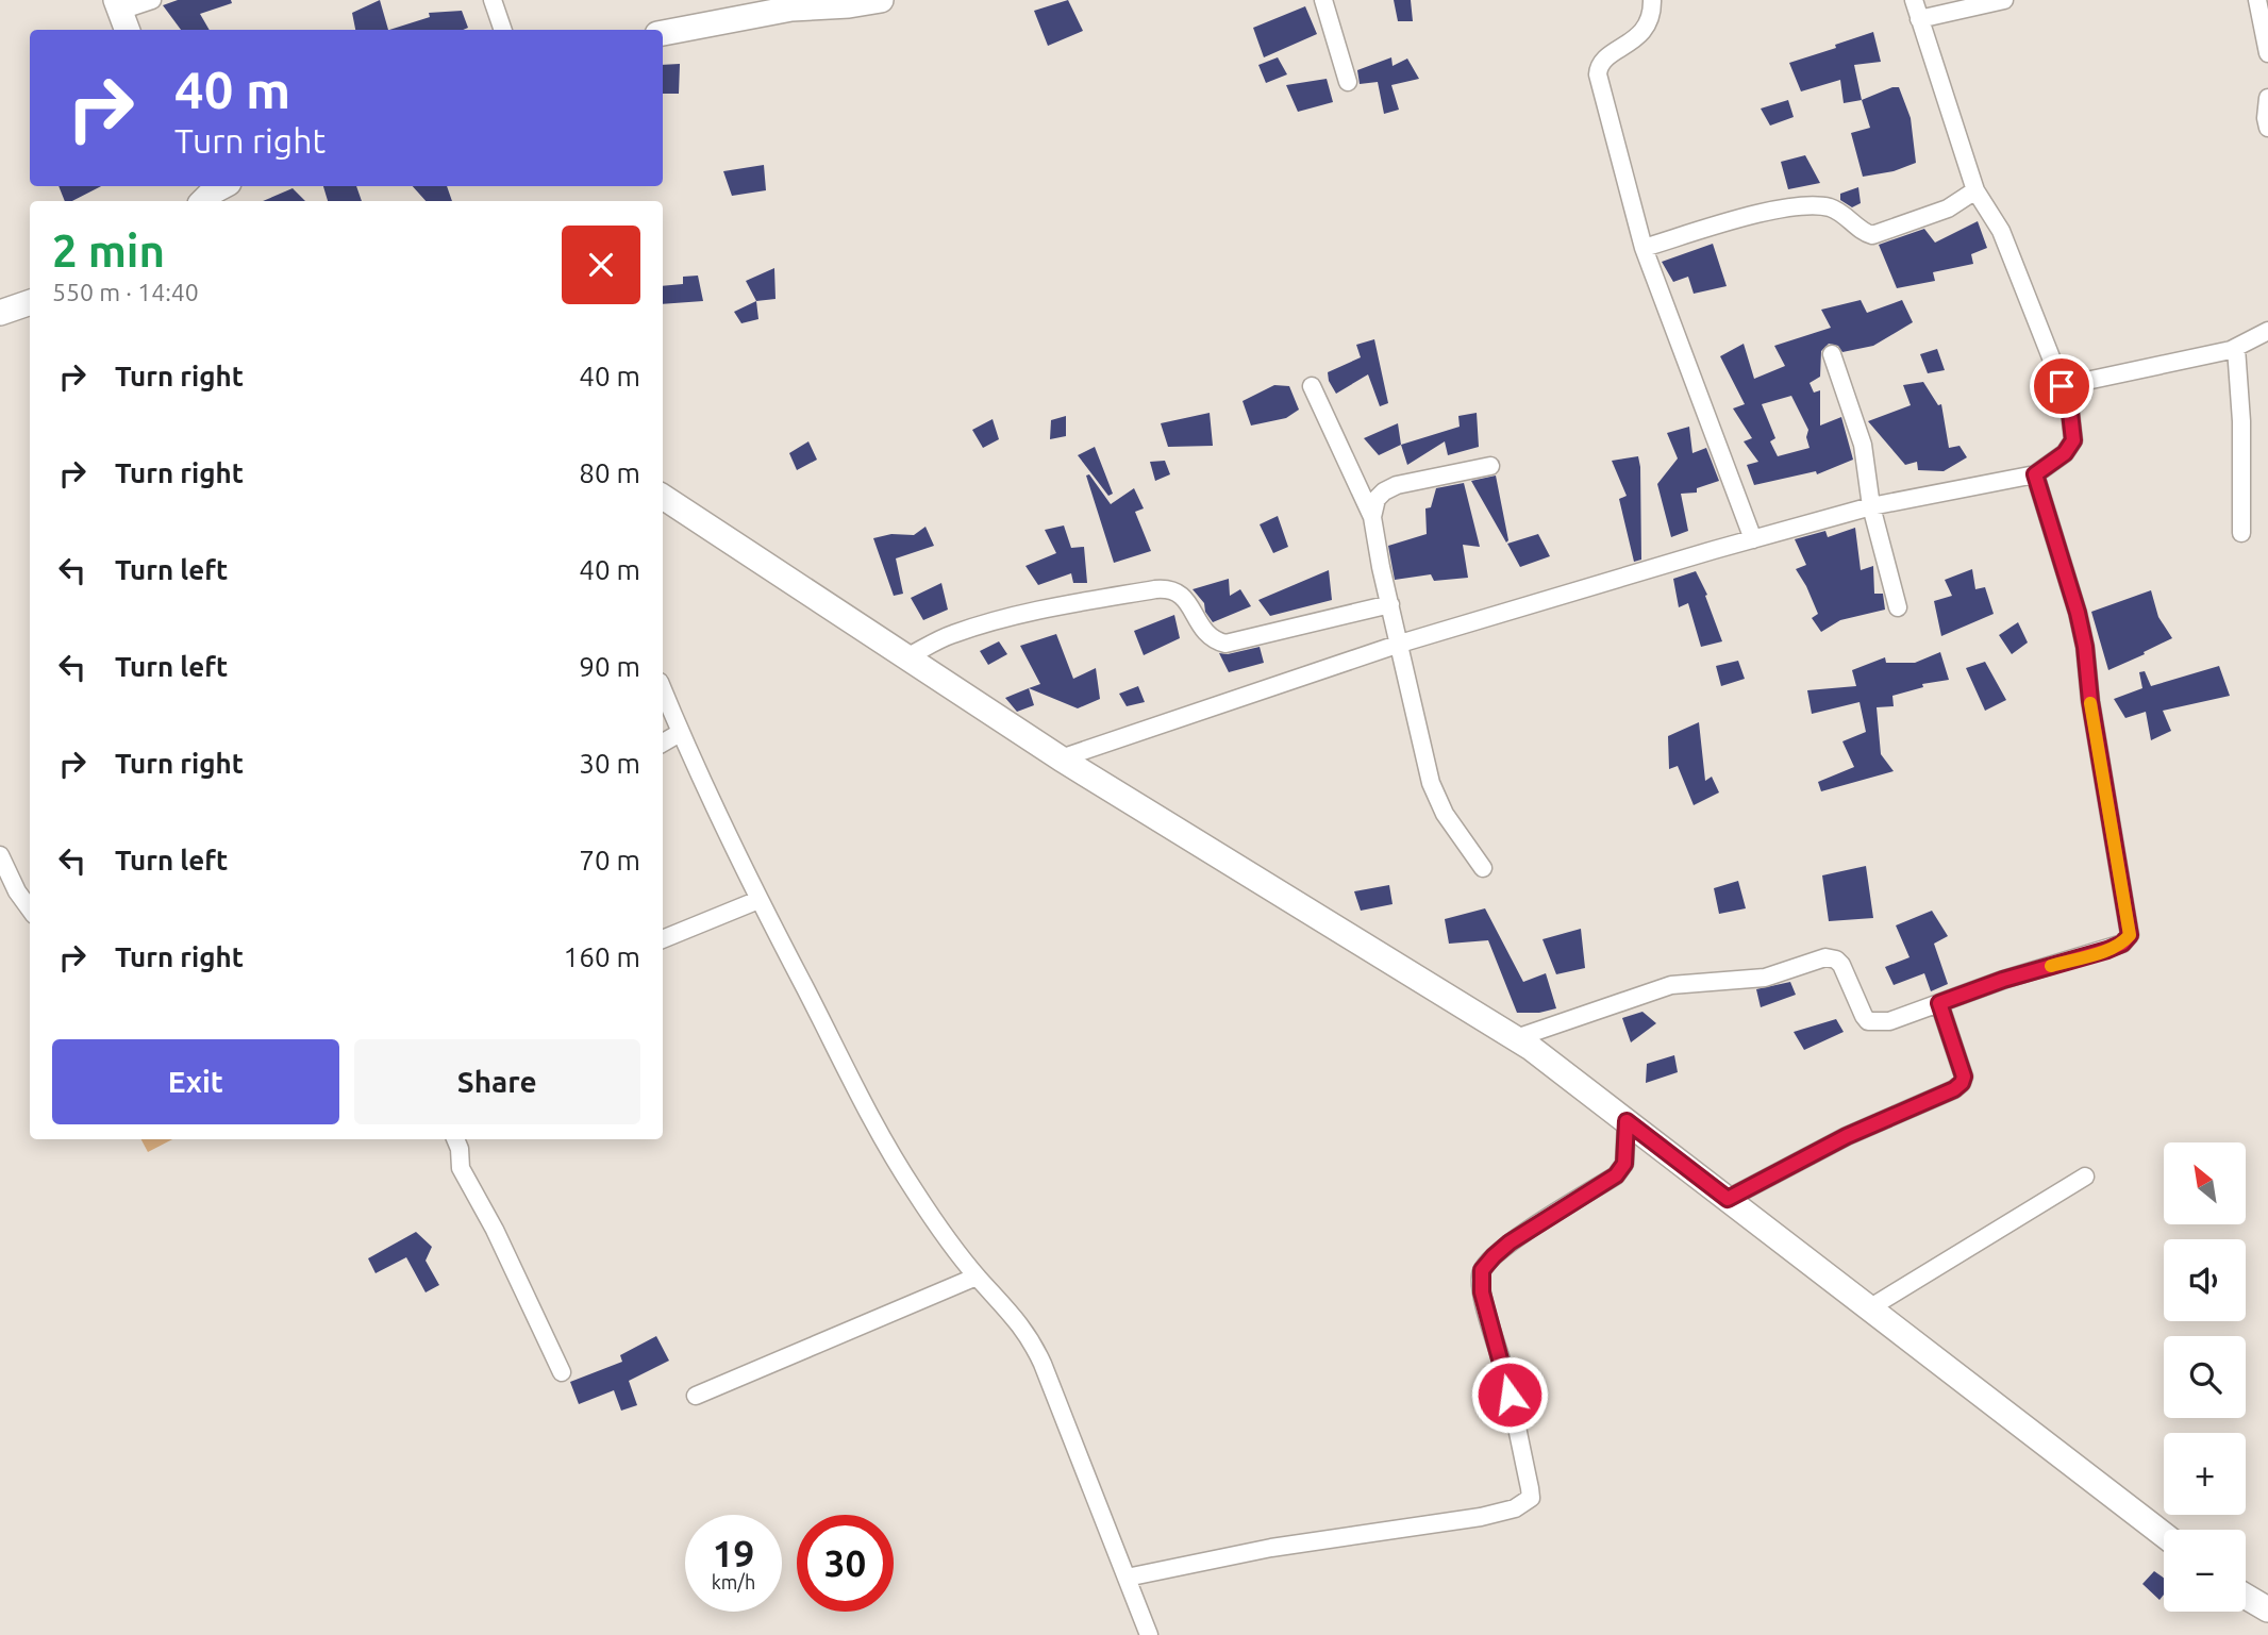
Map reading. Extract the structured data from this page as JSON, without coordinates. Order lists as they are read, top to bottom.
{
  "north": "top left",
  "page": {
    "turn": ["40 m", "Turn right"],
    "heading": ["2 min", "550 m · 14:40"],
    "list": [
      {
        "name": "Turn right",
        "value": "40 m"
      },
      {
        "name": "Turn right",
        "value": "80 m"
      },
      {
        "name": "Turn left",
        "value": "40 m"
      },
      {
        "name": "Turn left",
        "value": "90 m"
      },
      {
        "name": "Turn right",
        "value": "30 m"
      },
      {
        "name": "Turn left",
        "value": "70 m"
      },
      {
        "name": "Turn right",
        "value": "160 m"
      }
    ],
    "buttons": ["Exit", "Share"],
    "map_buttons": ["+", "−"],
    "speed": "19 km/h",
    "limit": "30"
  }
}
